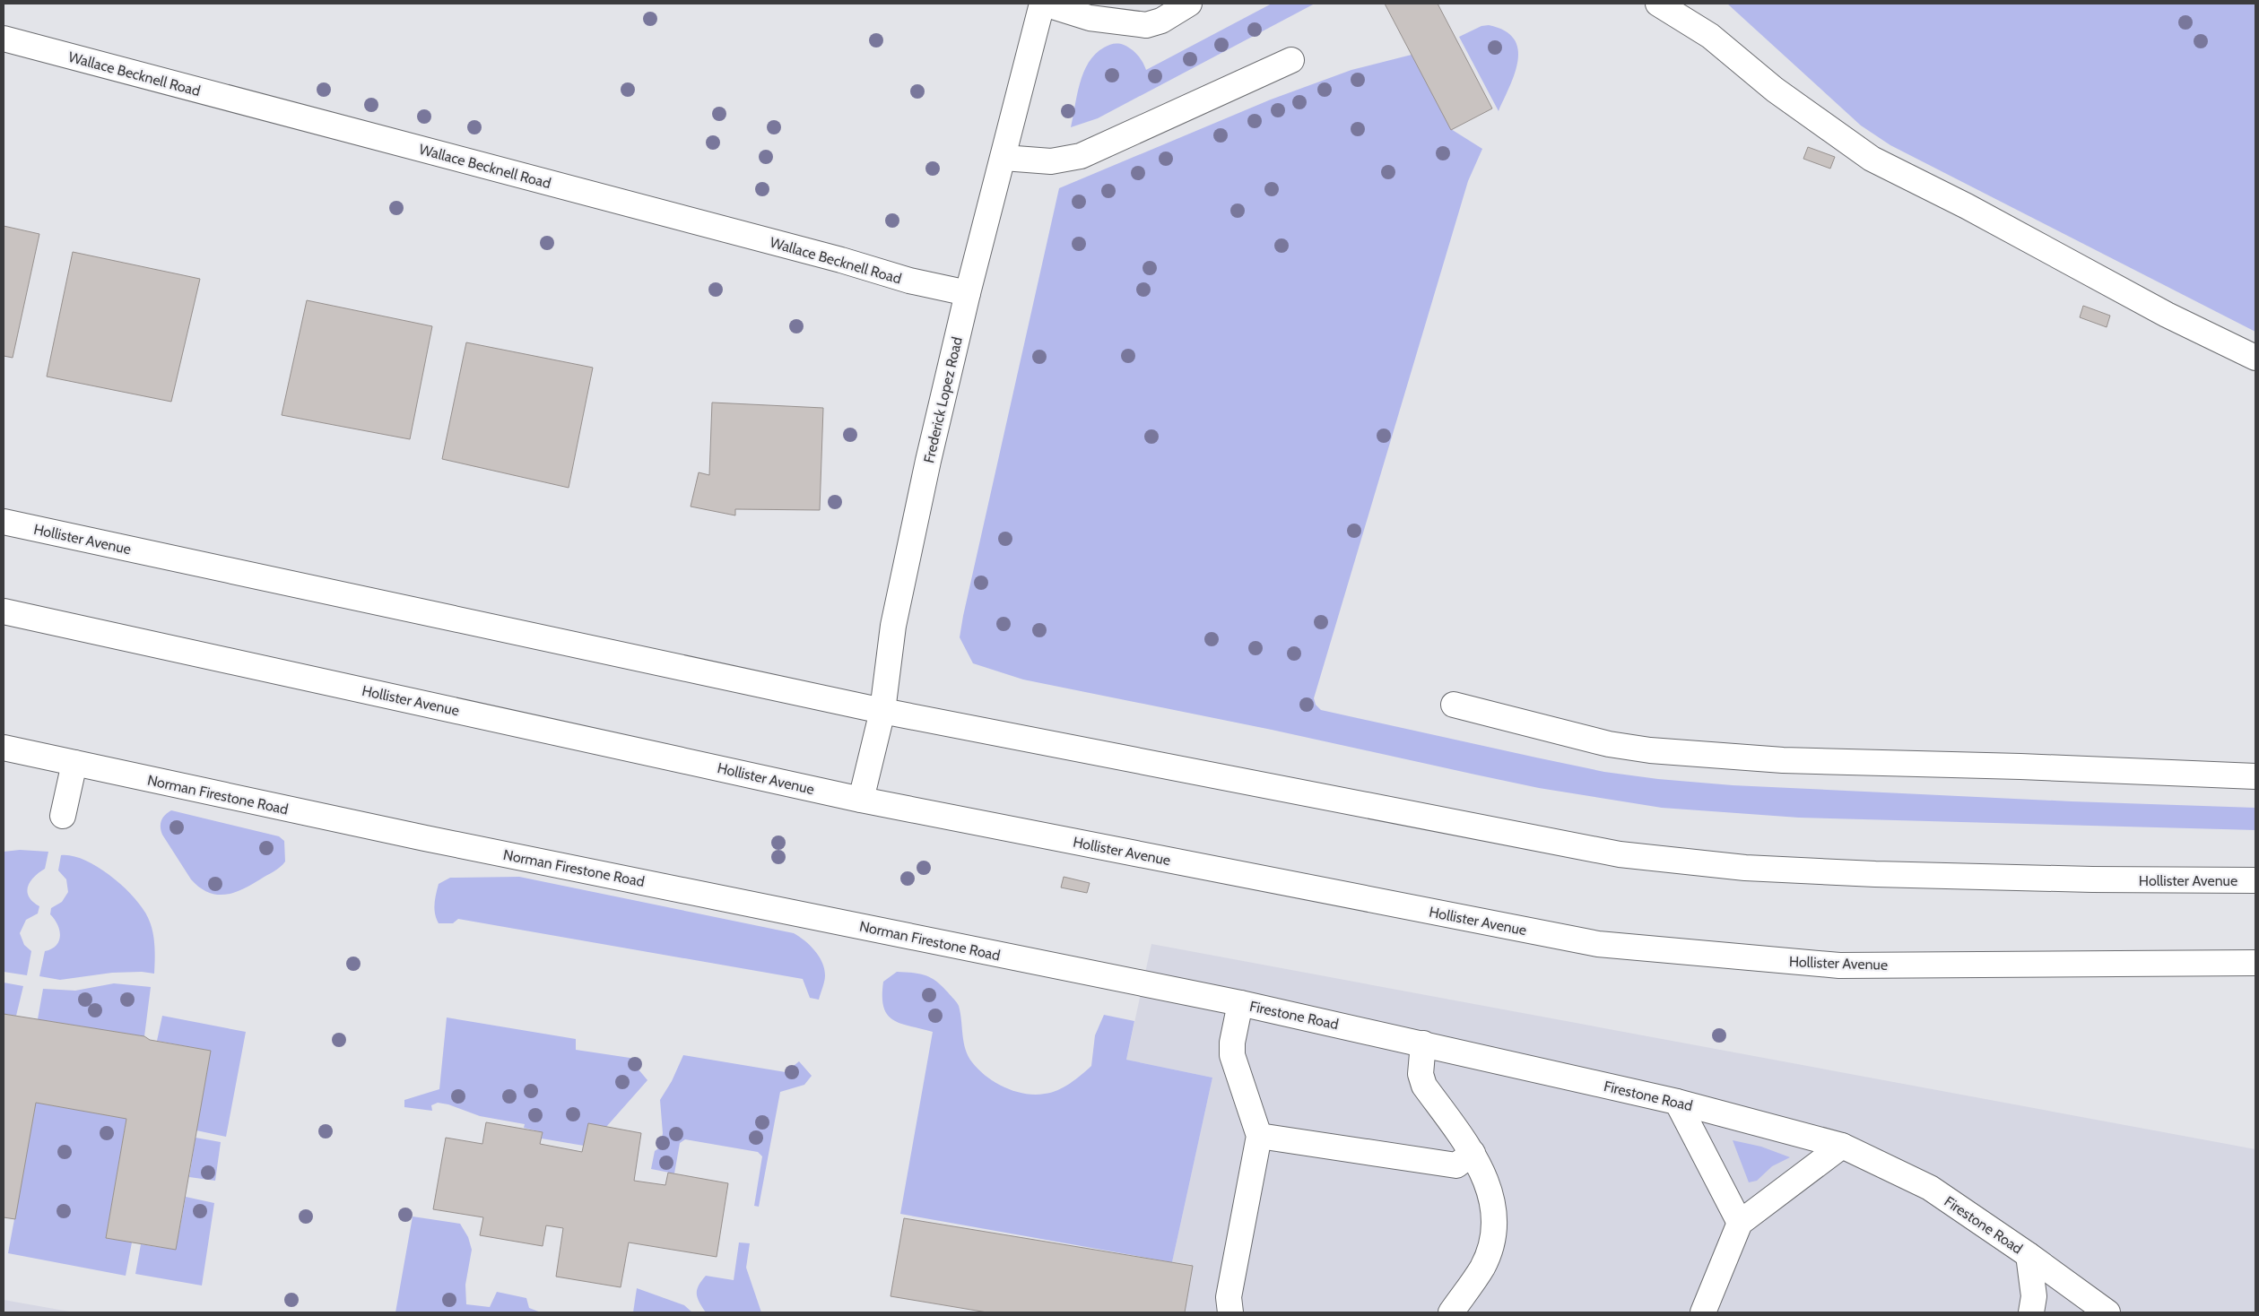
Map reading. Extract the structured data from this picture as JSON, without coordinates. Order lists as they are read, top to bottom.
{
  "streets": {
    "main road": [
      "Wallace Becknell Road",
      "Frederick Lopez Road",
      "Hollister Avenue",
      "Norman Firestone Road",
      "Firestone Road"
    ]
  },
  "crossings": [
    ["Wallace Becknell Road", "Frederick Lopez Road"],
    ["Frederick Lopez Road", "Hollister Avenue"],
    ["Norman Firestone Road", "Firestone Road"]
  ]
}
